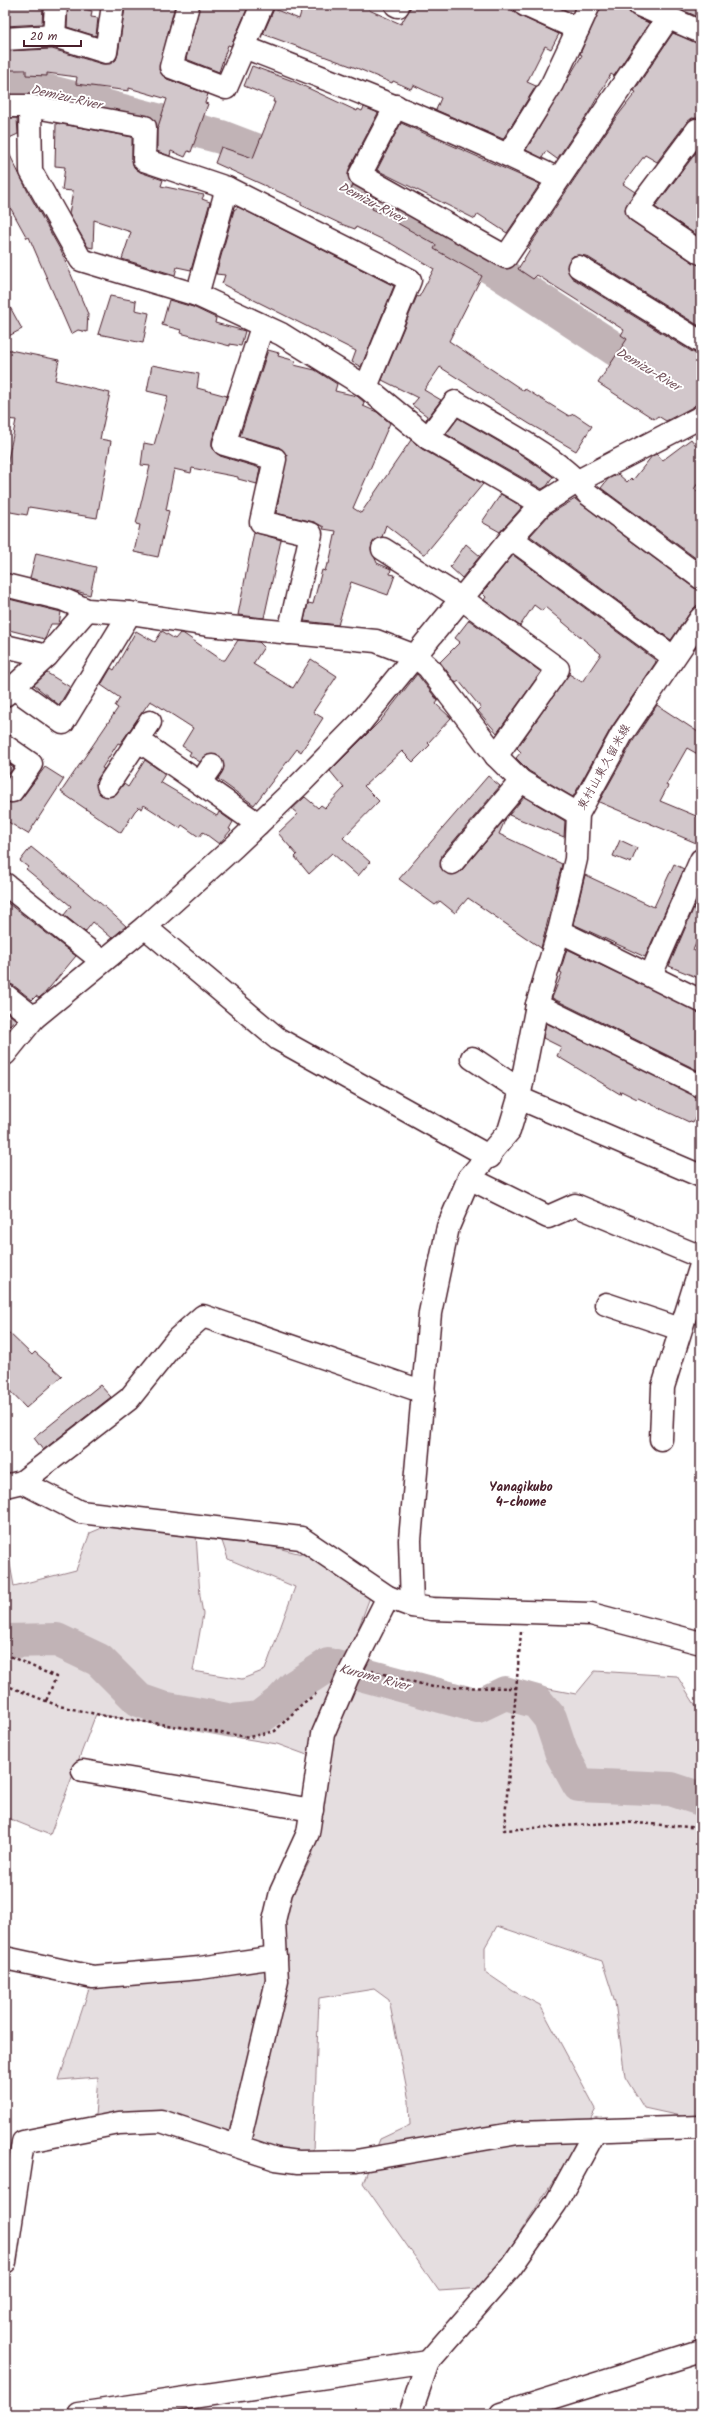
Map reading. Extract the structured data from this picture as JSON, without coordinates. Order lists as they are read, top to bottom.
{
  "streets": {
    "street": ["東村山東久留米線"]
  },
  "districts": ["Yanagikubo 4-chome"],
  "water": ["Demizu-River", "Kurome River"],
  "scale_bar": "20 m"
}
